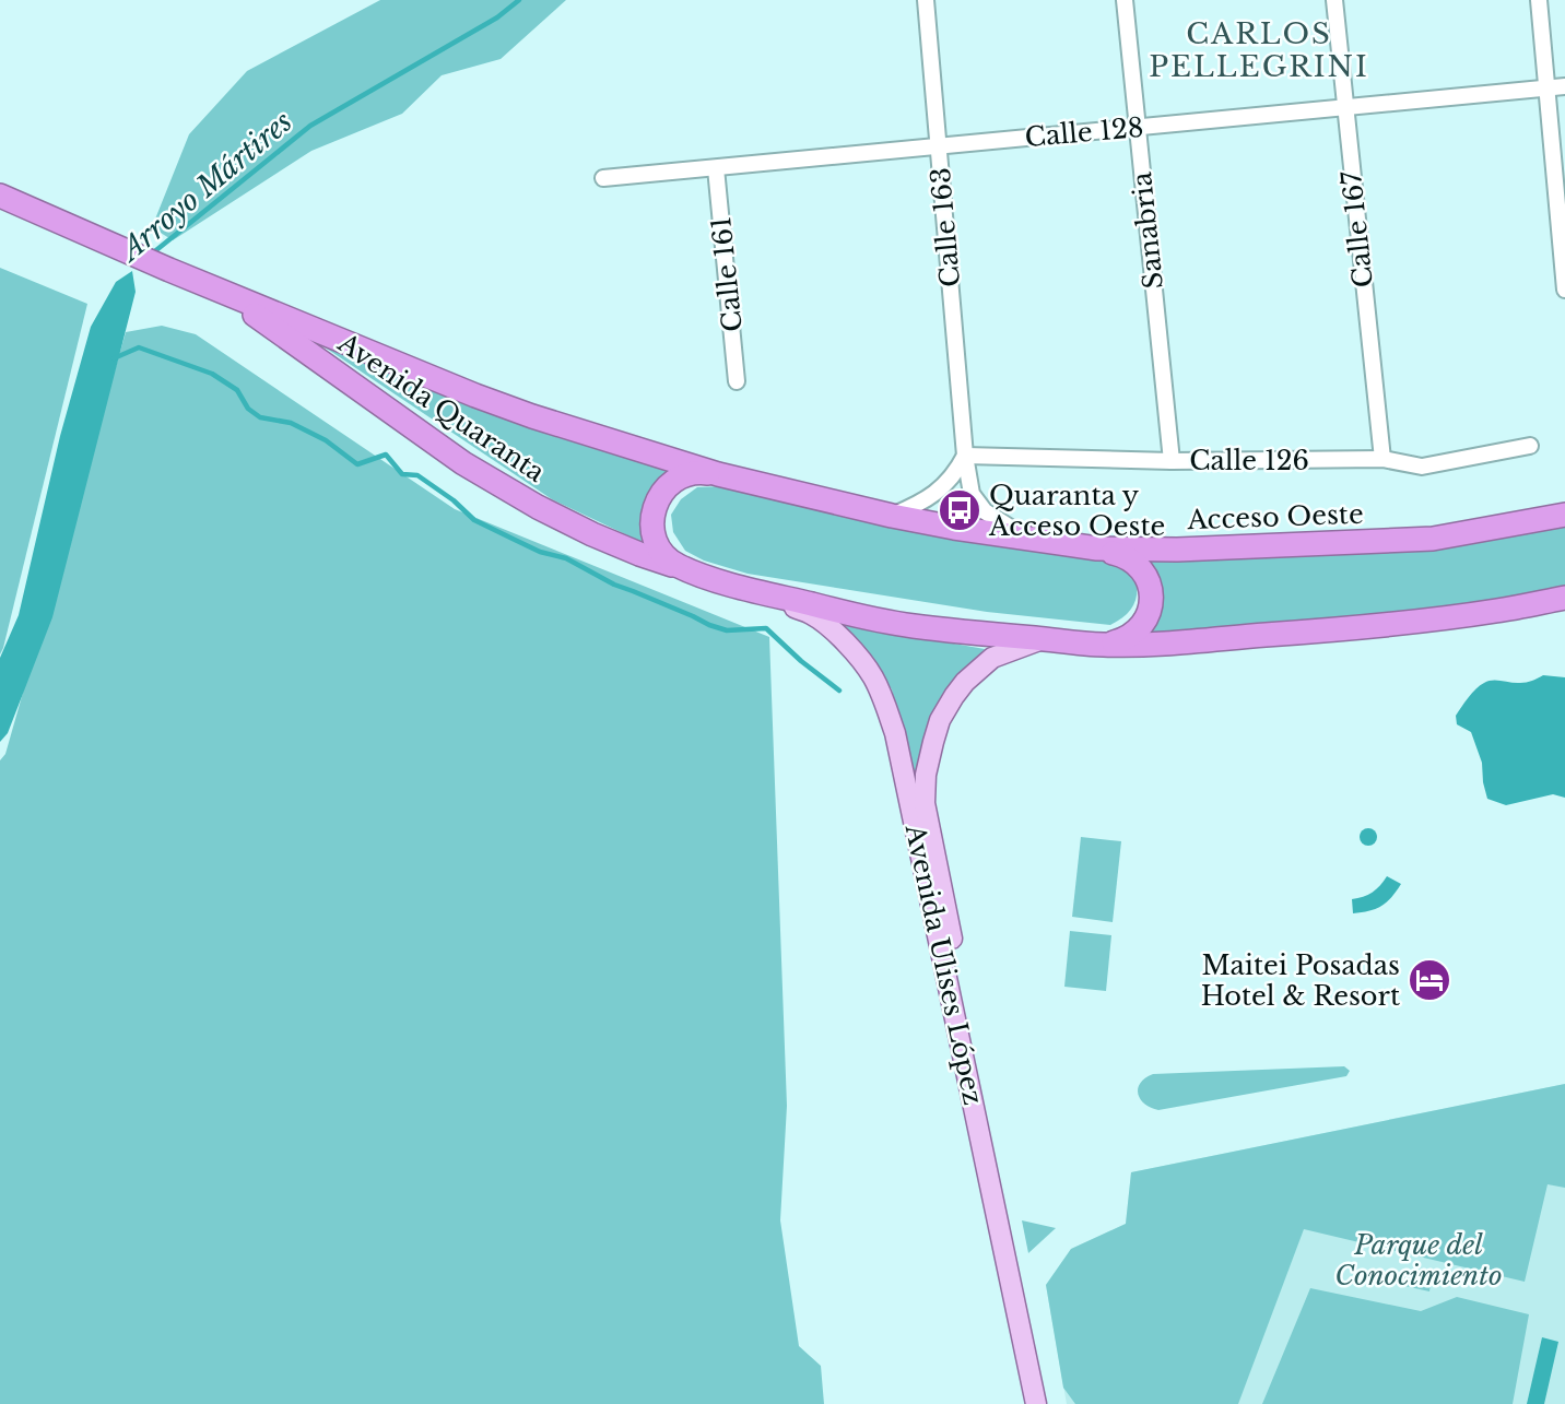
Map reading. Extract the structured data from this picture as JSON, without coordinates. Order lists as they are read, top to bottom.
{
  "streets": {
    "highway": ["Avenida Quaranta", "Acceso Oeste"],
    "main road": ["Avenida Ulises López"],
    "street": [
      "Calle 128",
      "Calle 163",
      "Calle 167",
      "Sanabria",
      "Calle 161",
      "Calle 126"
    ]
  },
  "crossings": [
    ["Calle 128", "Calle 163"],
    ["Calle 128", "Calle 167"],
    ["Calle 128", "Sanabria"],
    ["Calle 128", "Calle 161"],
    ["Calle 163", "Calle 126"],
    ["Calle 163", "Acceso Oeste"],
    ["Calle 167", "Calle 126"],
    ["Sanabria", "Calle 126"],
    ["Avenida Quaranta", "Acceso Oeste"],
    ["Avenida Quaranta", "Avenida Ulises López"]
  ],
  "districts": ["CARLOS PELLEGRINI"],
  "water": ["Arroyo Mártires"],
  "parks": ["Parque del Conocimiento"],
  "places": {
    "bus stop": ["Quaranta y Acceso Oeste"],
    "hotel": ["Maitei Posadas Hotel & Resort"]
  }
}
